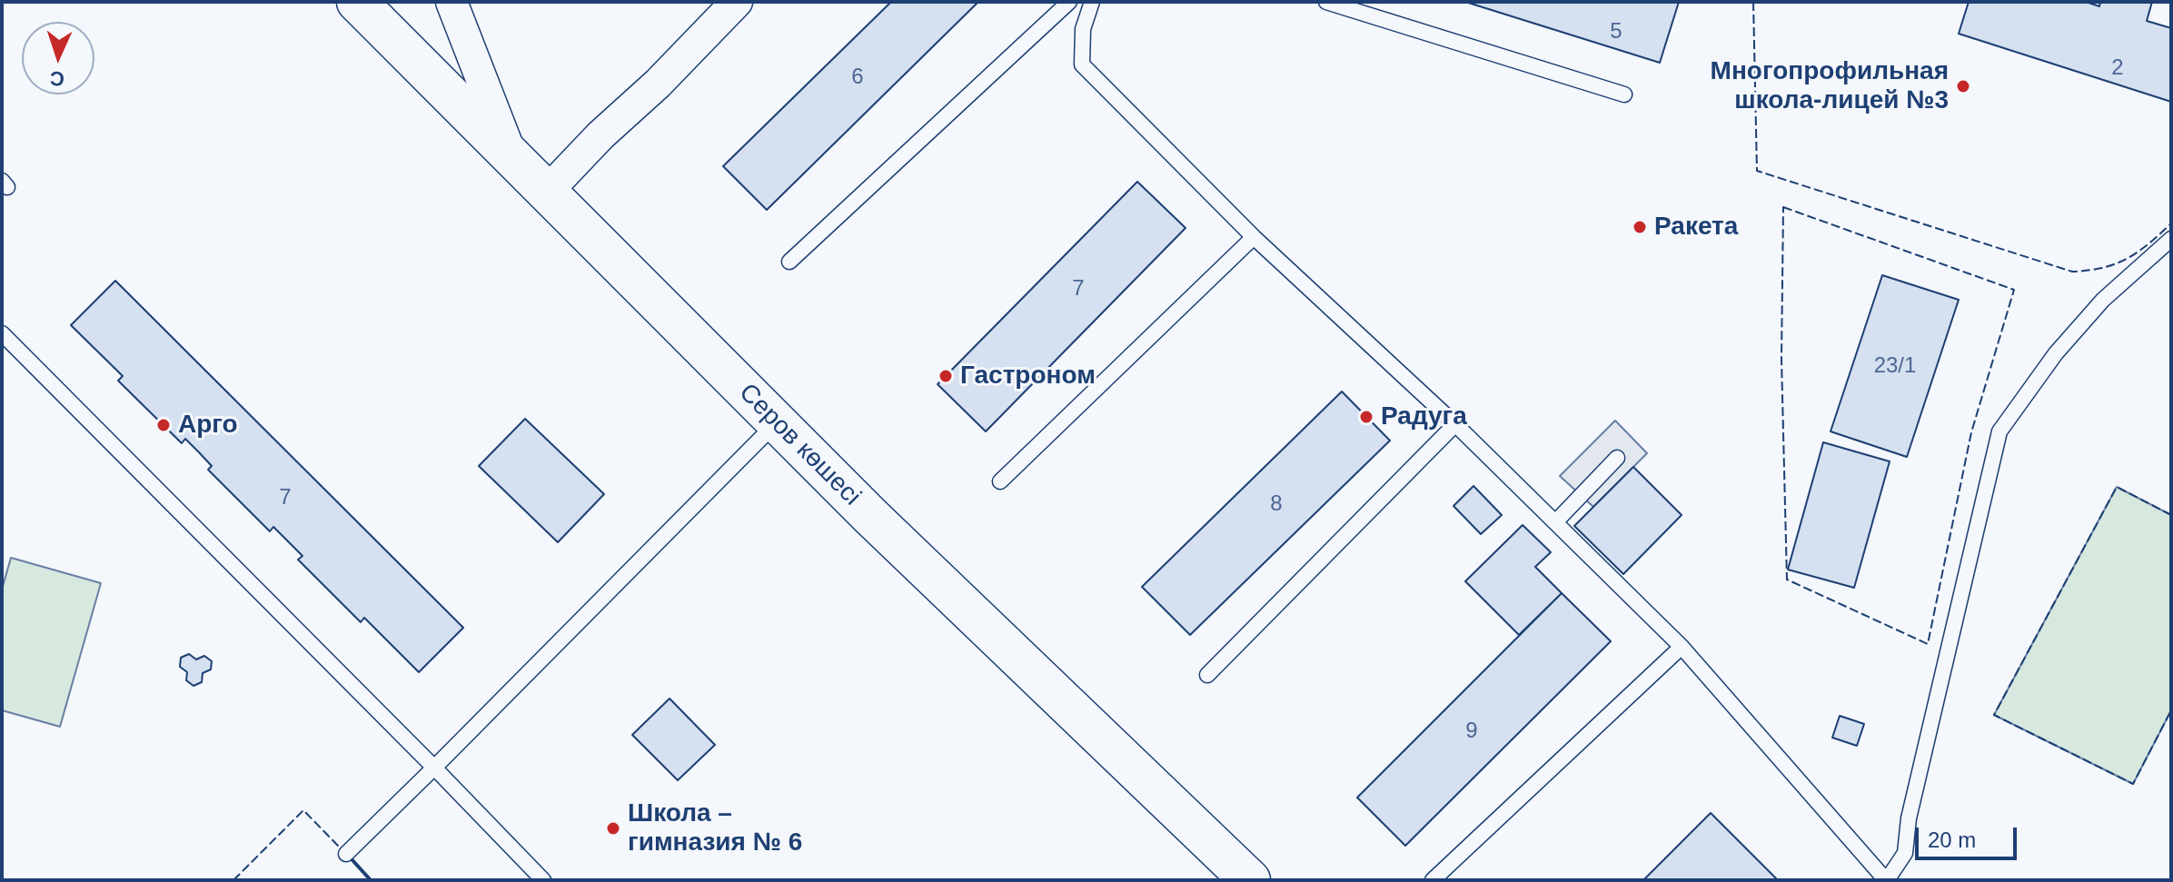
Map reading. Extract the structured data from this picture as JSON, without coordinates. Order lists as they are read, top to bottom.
{
  "streets": {
    "street": ["Серов көшесі"]
  },
  "places": [
    "Многопрофильная школа-лицей №3",
    "Ракета",
    "Гастроном",
    "Радуга",
    "Арго",
    "Школа – гимназия № 6"
  ],
  "house_numbers": [
    "5",
    "2",
    "6",
    "7",
    "23/1",
    "7",
    "8",
    "9"
  ],
  "scale_bar": "20 m",
  "north": "bottom"
}
